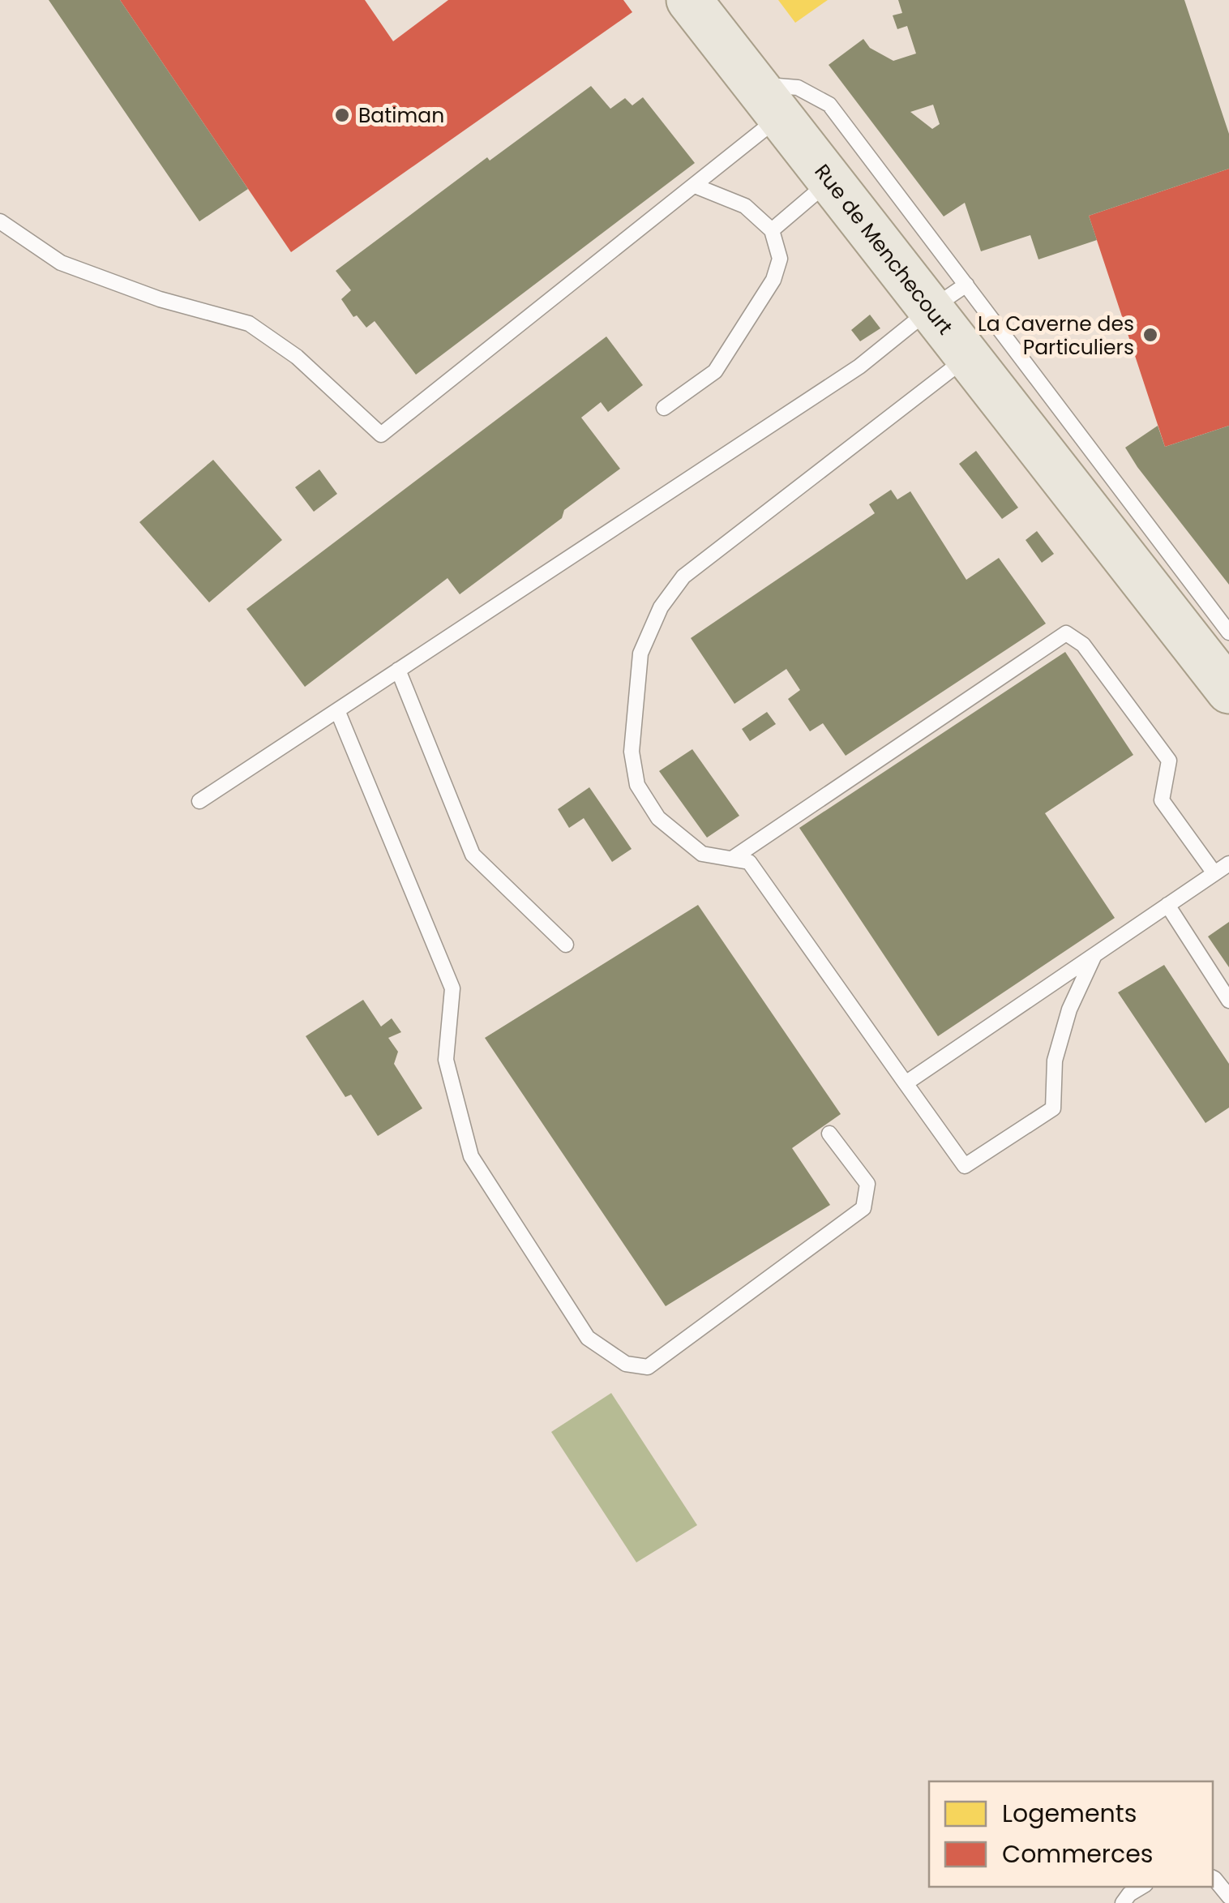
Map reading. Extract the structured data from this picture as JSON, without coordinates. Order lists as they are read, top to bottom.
{
  "streets": {
    "main road": ["Rue de Menchecourt"]
  },
  "places": ["Batiman", "La Caverne des Particuliers"],
  "legend": ["Logements", "Commerces"]
}
